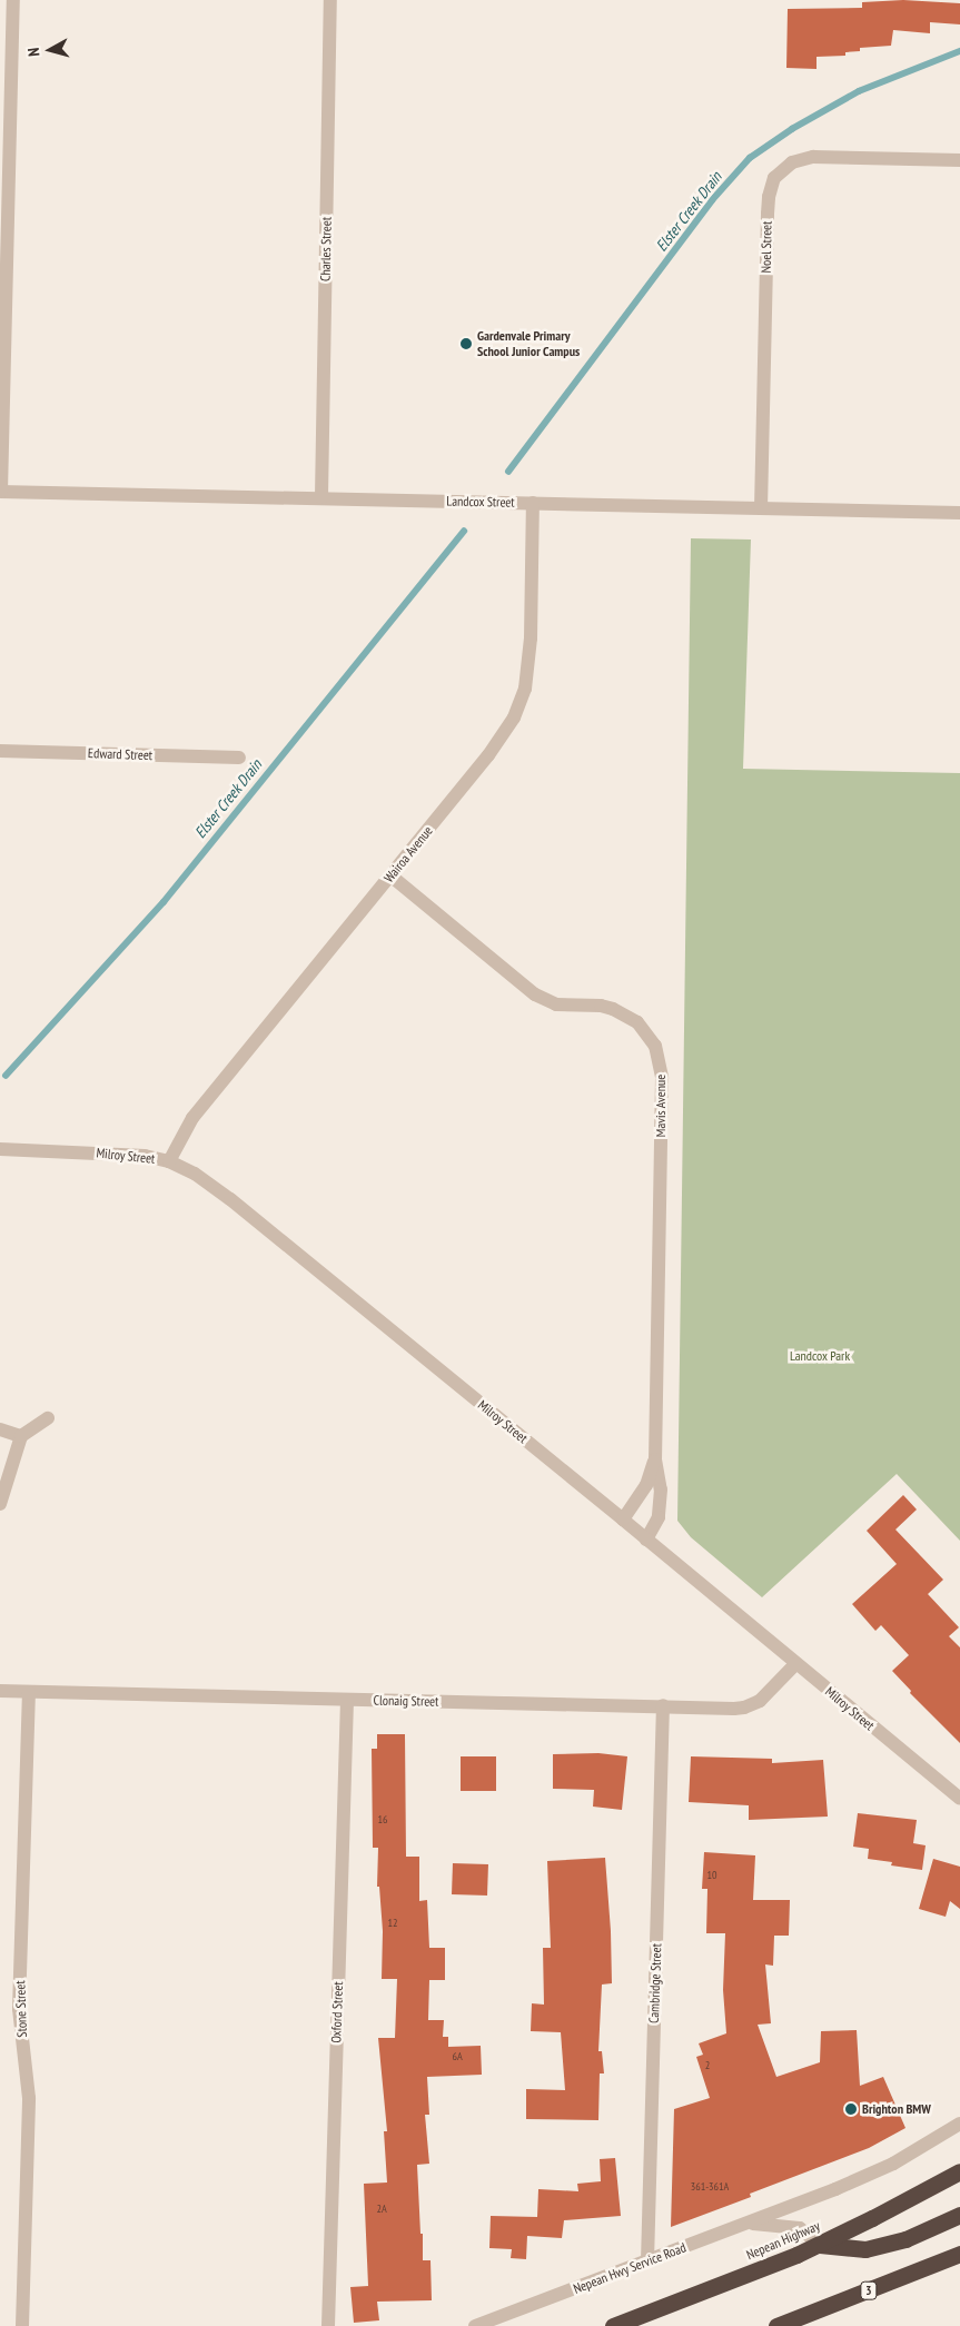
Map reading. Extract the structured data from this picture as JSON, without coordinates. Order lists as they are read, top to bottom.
{
  "streets": {
    "highway": ["Nepean Highway", "3"],
    "street": [
      "Noel Street",
      "Charles Street",
      "Landcox Street",
      "Edward Street",
      "Wairoa Avenue",
      "Mavis Avenue",
      "Milroy Street",
      "Clonaig Street",
      "Cambridge Street",
      "Stone Street",
      "Oxford Street",
      "Nepean Hwy Service Road"
    ]
  },
  "crossings": [
    ["Noel Street", "Landcox Street"],
    ["Charles Street", "Landcox Street"],
    ["Landcox Street", "Wairoa Avenue"],
    ["Wairoa Avenue", "Mavis Avenue"],
    ["Wairoa Avenue", "Milroy Street"],
    ["Mavis Avenue", "Milroy Street"],
    ["Milroy Street", "Clonaig Street"],
    ["Clonaig Street", "Cambridge Street"],
    ["Clonaig Street", "Stone Street"],
    ["Clonaig Street", "Oxford Street"],
    ["Cambridge Street", "Nepean Hwy Service Road"],
    ["Nepean Highway", "Nepean Hwy Service Road"]
  ],
  "water": ["Elster Creek Drain"],
  "parks": ["Landcox Park"],
  "places": ["Gardenvale Primary School Junior Campus", "Brighton BMW"],
  "house_numbers": [
    "16",
    "10",
    "12",
    "6A",
    "2",
    "361-361A",
    "2A"
  ],
  "north": "left"
}
